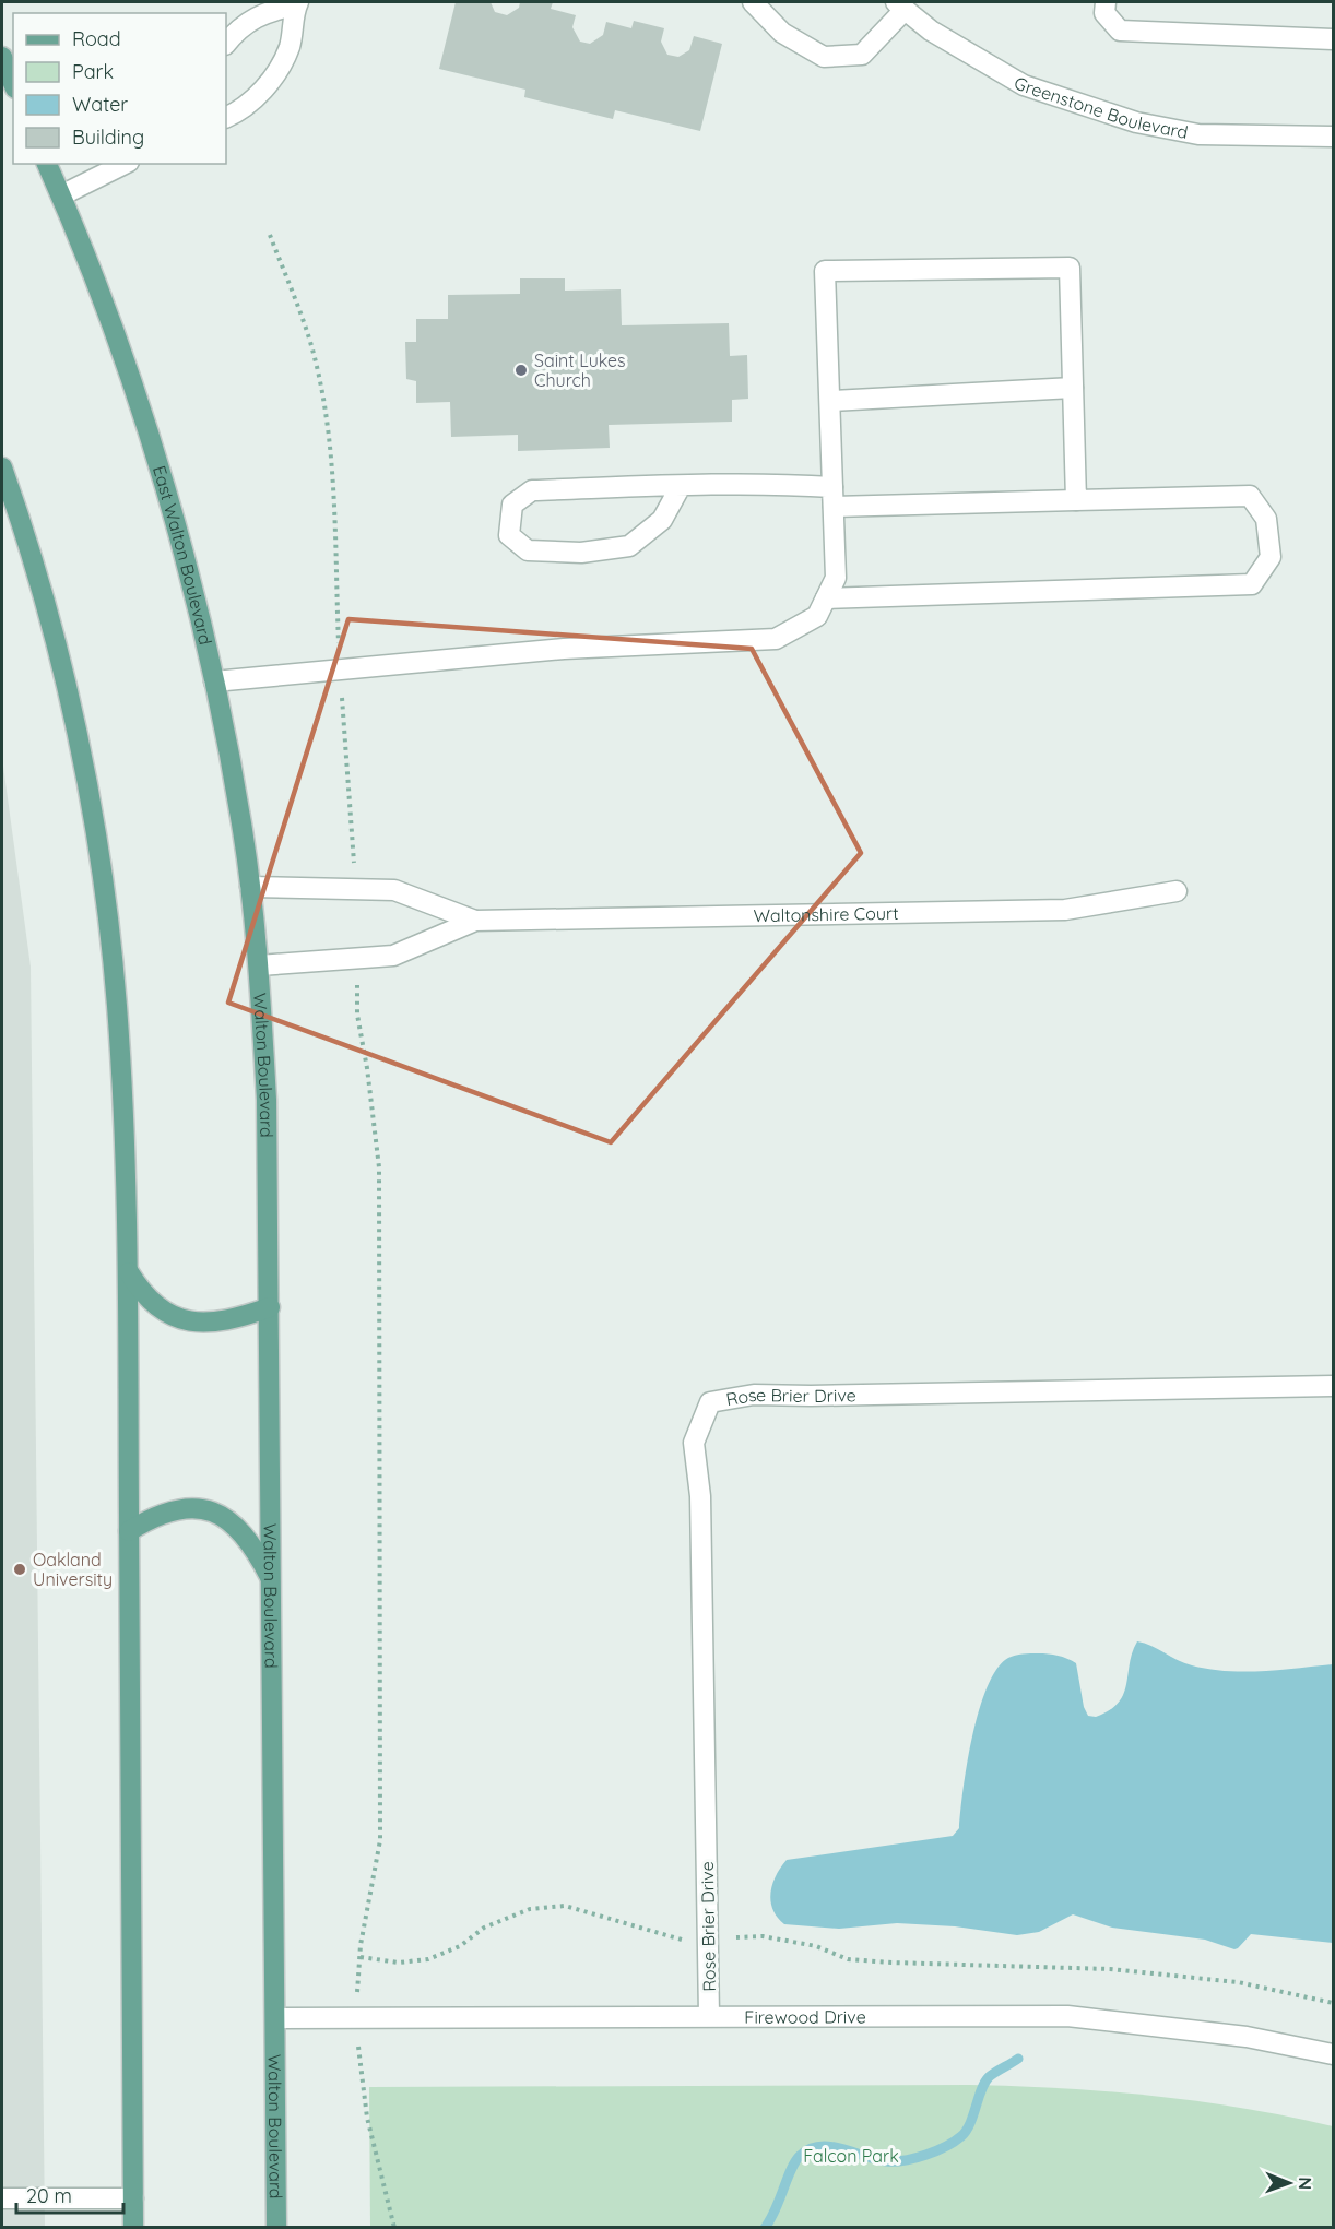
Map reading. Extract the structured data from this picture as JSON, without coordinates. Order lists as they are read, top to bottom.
{
  "streets": {
    "main road": ["East Walton Boulevard", "Walton Boulevard"],
    "street": [
      "Greenstone Boulevard",
      "Waltonshire Court",
      "Rose Brier Drive",
      "Firewood Drive"
    ]
  },
  "crossings": [
    ["East Walton Boulevard", "Waltonshire Court"],
    ["East Walton Boulevard", "Walton Boulevard"],
    ["Waltonshire Court", "Walton Boulevard"],
    ["Walton Boulevard", "Firewood Drive"],
    ["Rose Brier Drive", "Firewood Drive"]
  ],
  "parks": ["Falcon Park"],
  "places": ["Saint Lukes Church", "Oakland University"],
  "legend": [
    "Road",
    "Park",
    "Water",
    "Building"
  ],
  "scale_bar": "20 m",
  "north": "right"
}
